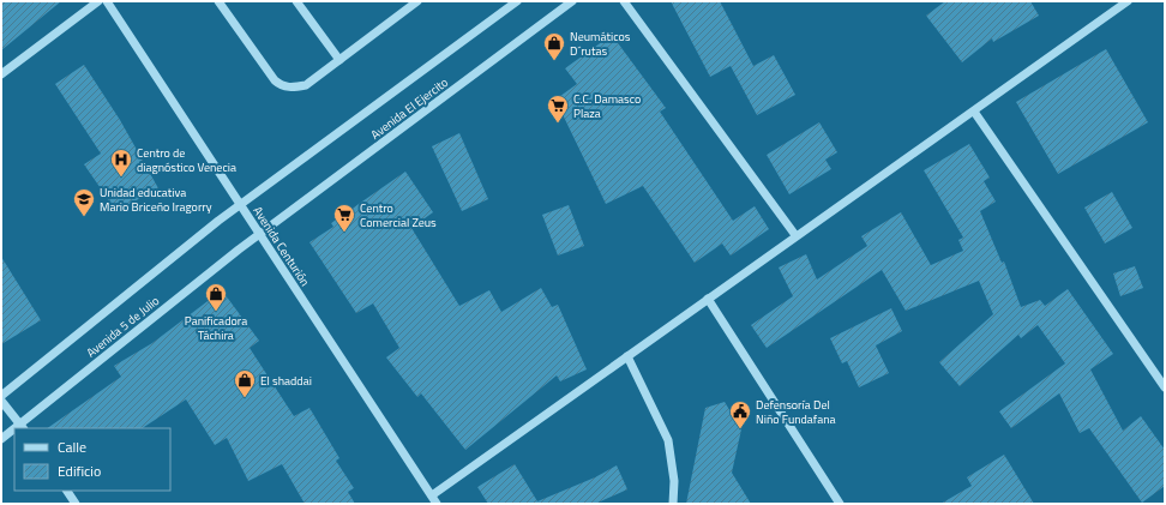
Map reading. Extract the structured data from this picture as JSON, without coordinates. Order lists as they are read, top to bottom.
{
  "streets": {
    "street": ["Avenida El Ejercito", "Avenida Centurión", "Avenida 5 de Julio"]
  },
  "crossings": [
    ["Avenida El Ejercito", "Avenida Centurión"],
    ["Avenida El Ejercito", "Avenida 5 de Julio"],
    ["Avenida Centurión", "Avenida 5 de Julio"]
  ],
  "places": {
    "shop": ["Neumáticos D´rutas", "Panificadora Táchira", "El shaddai"],
    "supermarket": ["C.C. Damasco Plaza", "Centro Comercial Zeus"],
    "hospital": ["Centro de diagnóstico Venecia"],
    "school or university": ["Unidad educativa Mario Briceño Iragorry"],
    "public building": ["Defensoría Del Niño Fundafana"]
  },
  "legend": ["Calle", "Edificio"]
}
